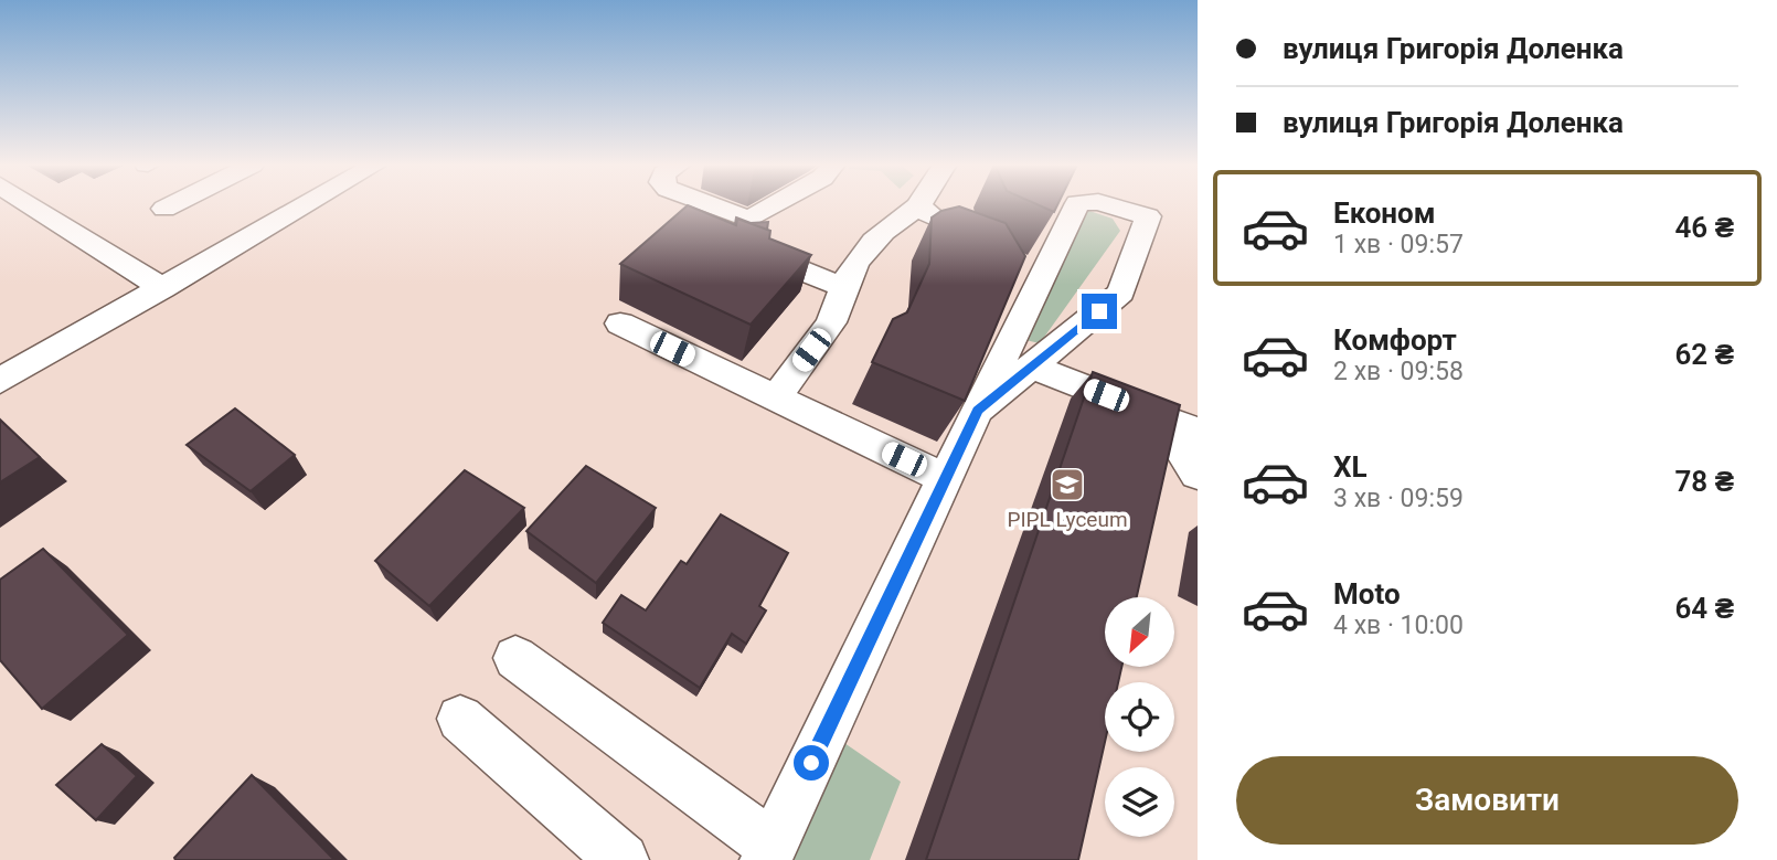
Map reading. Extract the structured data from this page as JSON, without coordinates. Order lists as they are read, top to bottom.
{
  "places": {
    "school or university": ["PIPL Lyceum"]
  },
  "north": "bottom left",
  "page": {
    "banner": ["вулиця Григорія Доленка", "вулиця Григорія Доленка"],
    "list": [
      {
        "name": "Економ",
        "note": "1 хв · 09:57",
        "value": "46 ₴"
      },
      {
        "name": "Комфорт",
        "note": "2 хв · 09:58",
        "value": "62 ₴"
      },
      {
        "name": "XL",
        "note": "3 хв · 09:59",
        "value": "78 ₴"
      },
      {
        "name": "Moto",
        "note": "4 хв · 10:00",
        "value": "64 ₴"
      }
    ],
    "buttons": "Замовити"
  }
}
